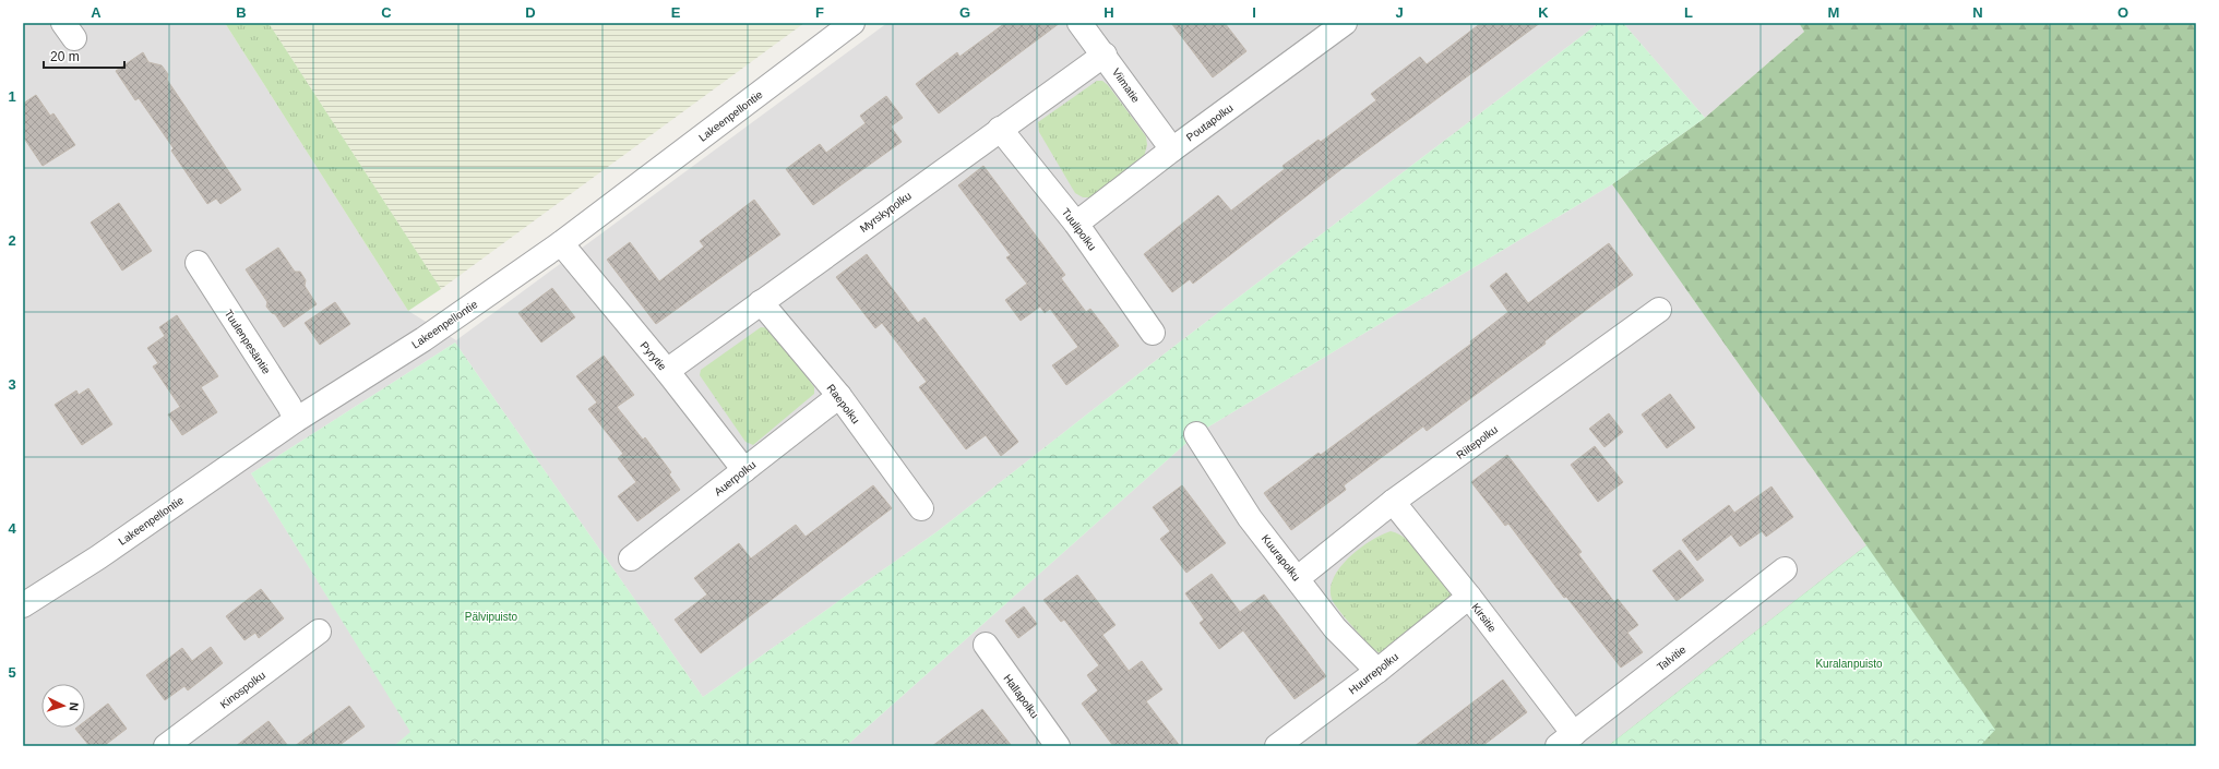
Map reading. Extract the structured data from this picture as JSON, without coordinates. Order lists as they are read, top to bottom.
{
  "streets": {
    "street": [
      "Viimatie",
      "Lakeenpellontie",
      "Poutapolku",
      "Myrskypolku",
      "Tuulipolku",
      "Tuulenpesäntie",
      "Pyrytie",
      "Raepolku",
      "Riitepolku",
      "Auerpolku",
      "Kuurapolku",
      "Kirsitie",
      "Talvitie",
      "Huurrepolku",
      "Kinospolku",
      "Hallapolku"
    ]
  },
  "crossings": [
    ["Viimatie", "Poutapolku"],
    ["Viimatie", "Myrskypolku"],
    ["Lakeenpellontie", "Tuulenpesäntie"],
    ["Lakeenpellontie", "Pyrytie"],
    ["Poutapolku", "Tuulipolku"],
    ["Myrskypolku", "Tuulipolku"],
    ["Myrskypolku", "Pyrytie"],
    ["Myrskypolku", "Raepolku"],
    ["Pyrytie", "Auerpolku"],
    ["Raepolku", "Auerpolku"],
    ["Riitepolku", "Kuurapolku"],
    ["Riitepolku", "Kirsitie"],
    ["Kuurapolku", "Huurrepolku"],
    ["Kirsitie", "Talvitie"],
    ["Kirsitie", "Huurrepolku"]
  ],
  "parks": ["Pälvipuisto", "Kuralanpuisto"],
  "scale_bar": "20 m",
  "north": "right",
  "grid": {
    "columns": [
      "A",
      "B",
      "C",
      "D",
      "E",
      "F",
      "G",
      "H",
      "I",
      "J",
      "K",
      "L",
      "M",
      "N",
      "O"
    ],
    "rows": [
      "1",
      "2",
      "3",
      "4",
      "5"
    ]
  }
}
